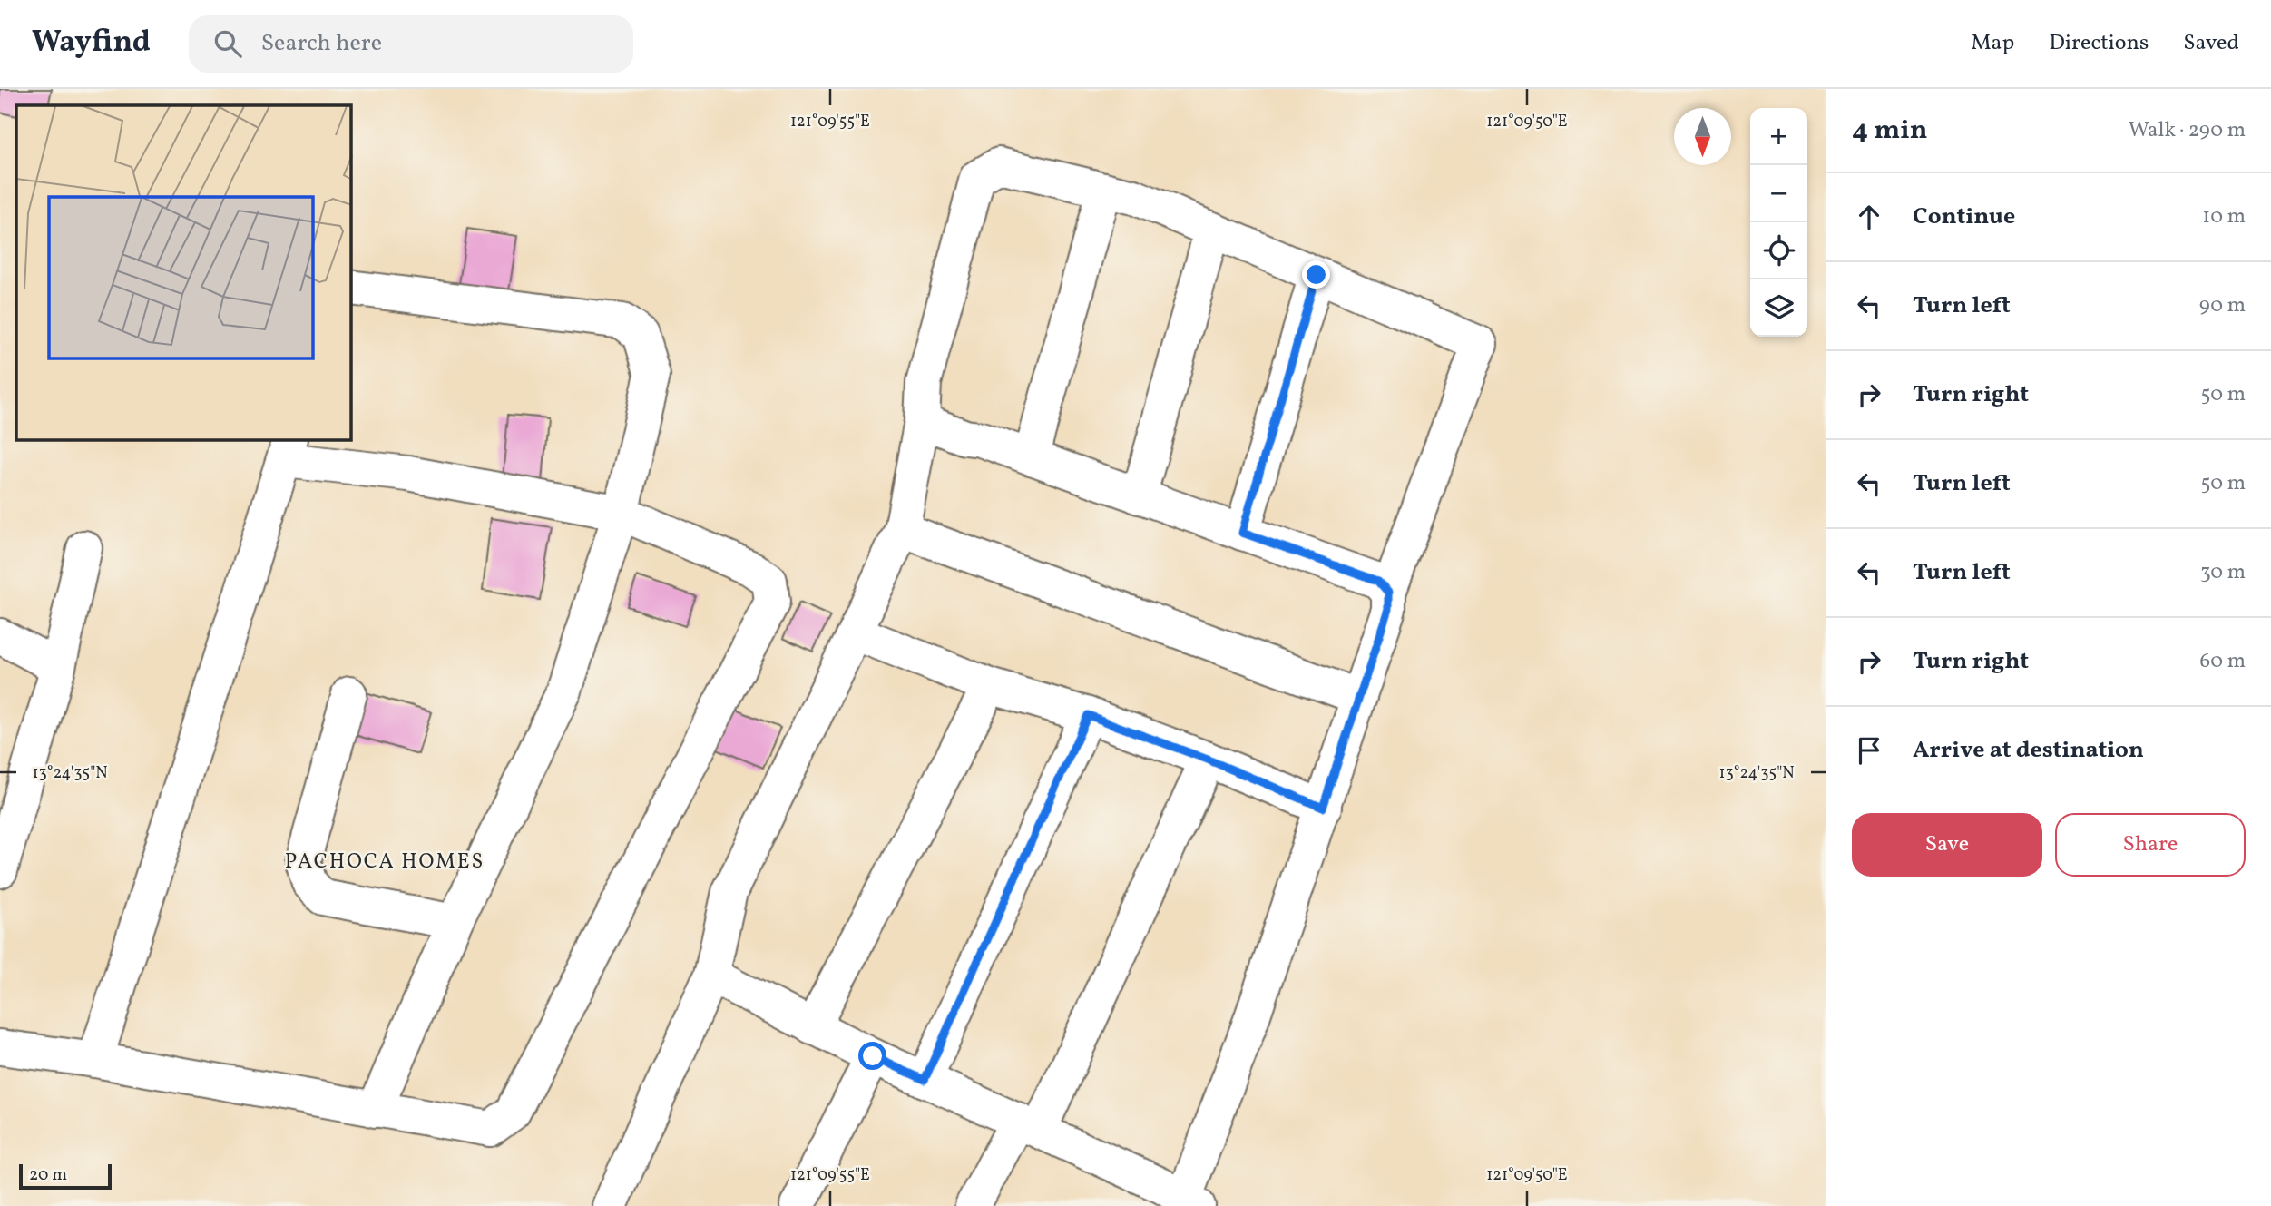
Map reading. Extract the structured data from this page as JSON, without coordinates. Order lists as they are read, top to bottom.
{
  "districts": ["PACHOCA HOMES"],
  "scale_bar": "20 m",
  "north": "bottom",
  "page": {
    "header": "Wayfind",
    "search": "Search here",
    "nav": ["Map", "Directions", "Saved"],
    "heading": ["4 min", "Walk · 290 m"],
    "map_buttons": ["+", "−"],
    "list": [
      ["Continue", "10 m"],
      ["Turn left", "90 m"],
      ["Turn right", "50 m"],
      ["Turn left", "50 m"],
      ["Turn left", "30 m"],
      ["Turn right", "60 m"],
      "Arrive at destination"
    ],
    "buttons": ["Save", "Share"],
    "scale": "20 m"
  },
  "coordinates": ["121°09'55\"E", "121°09'50\"E", "13°24'35\"N"]
}
